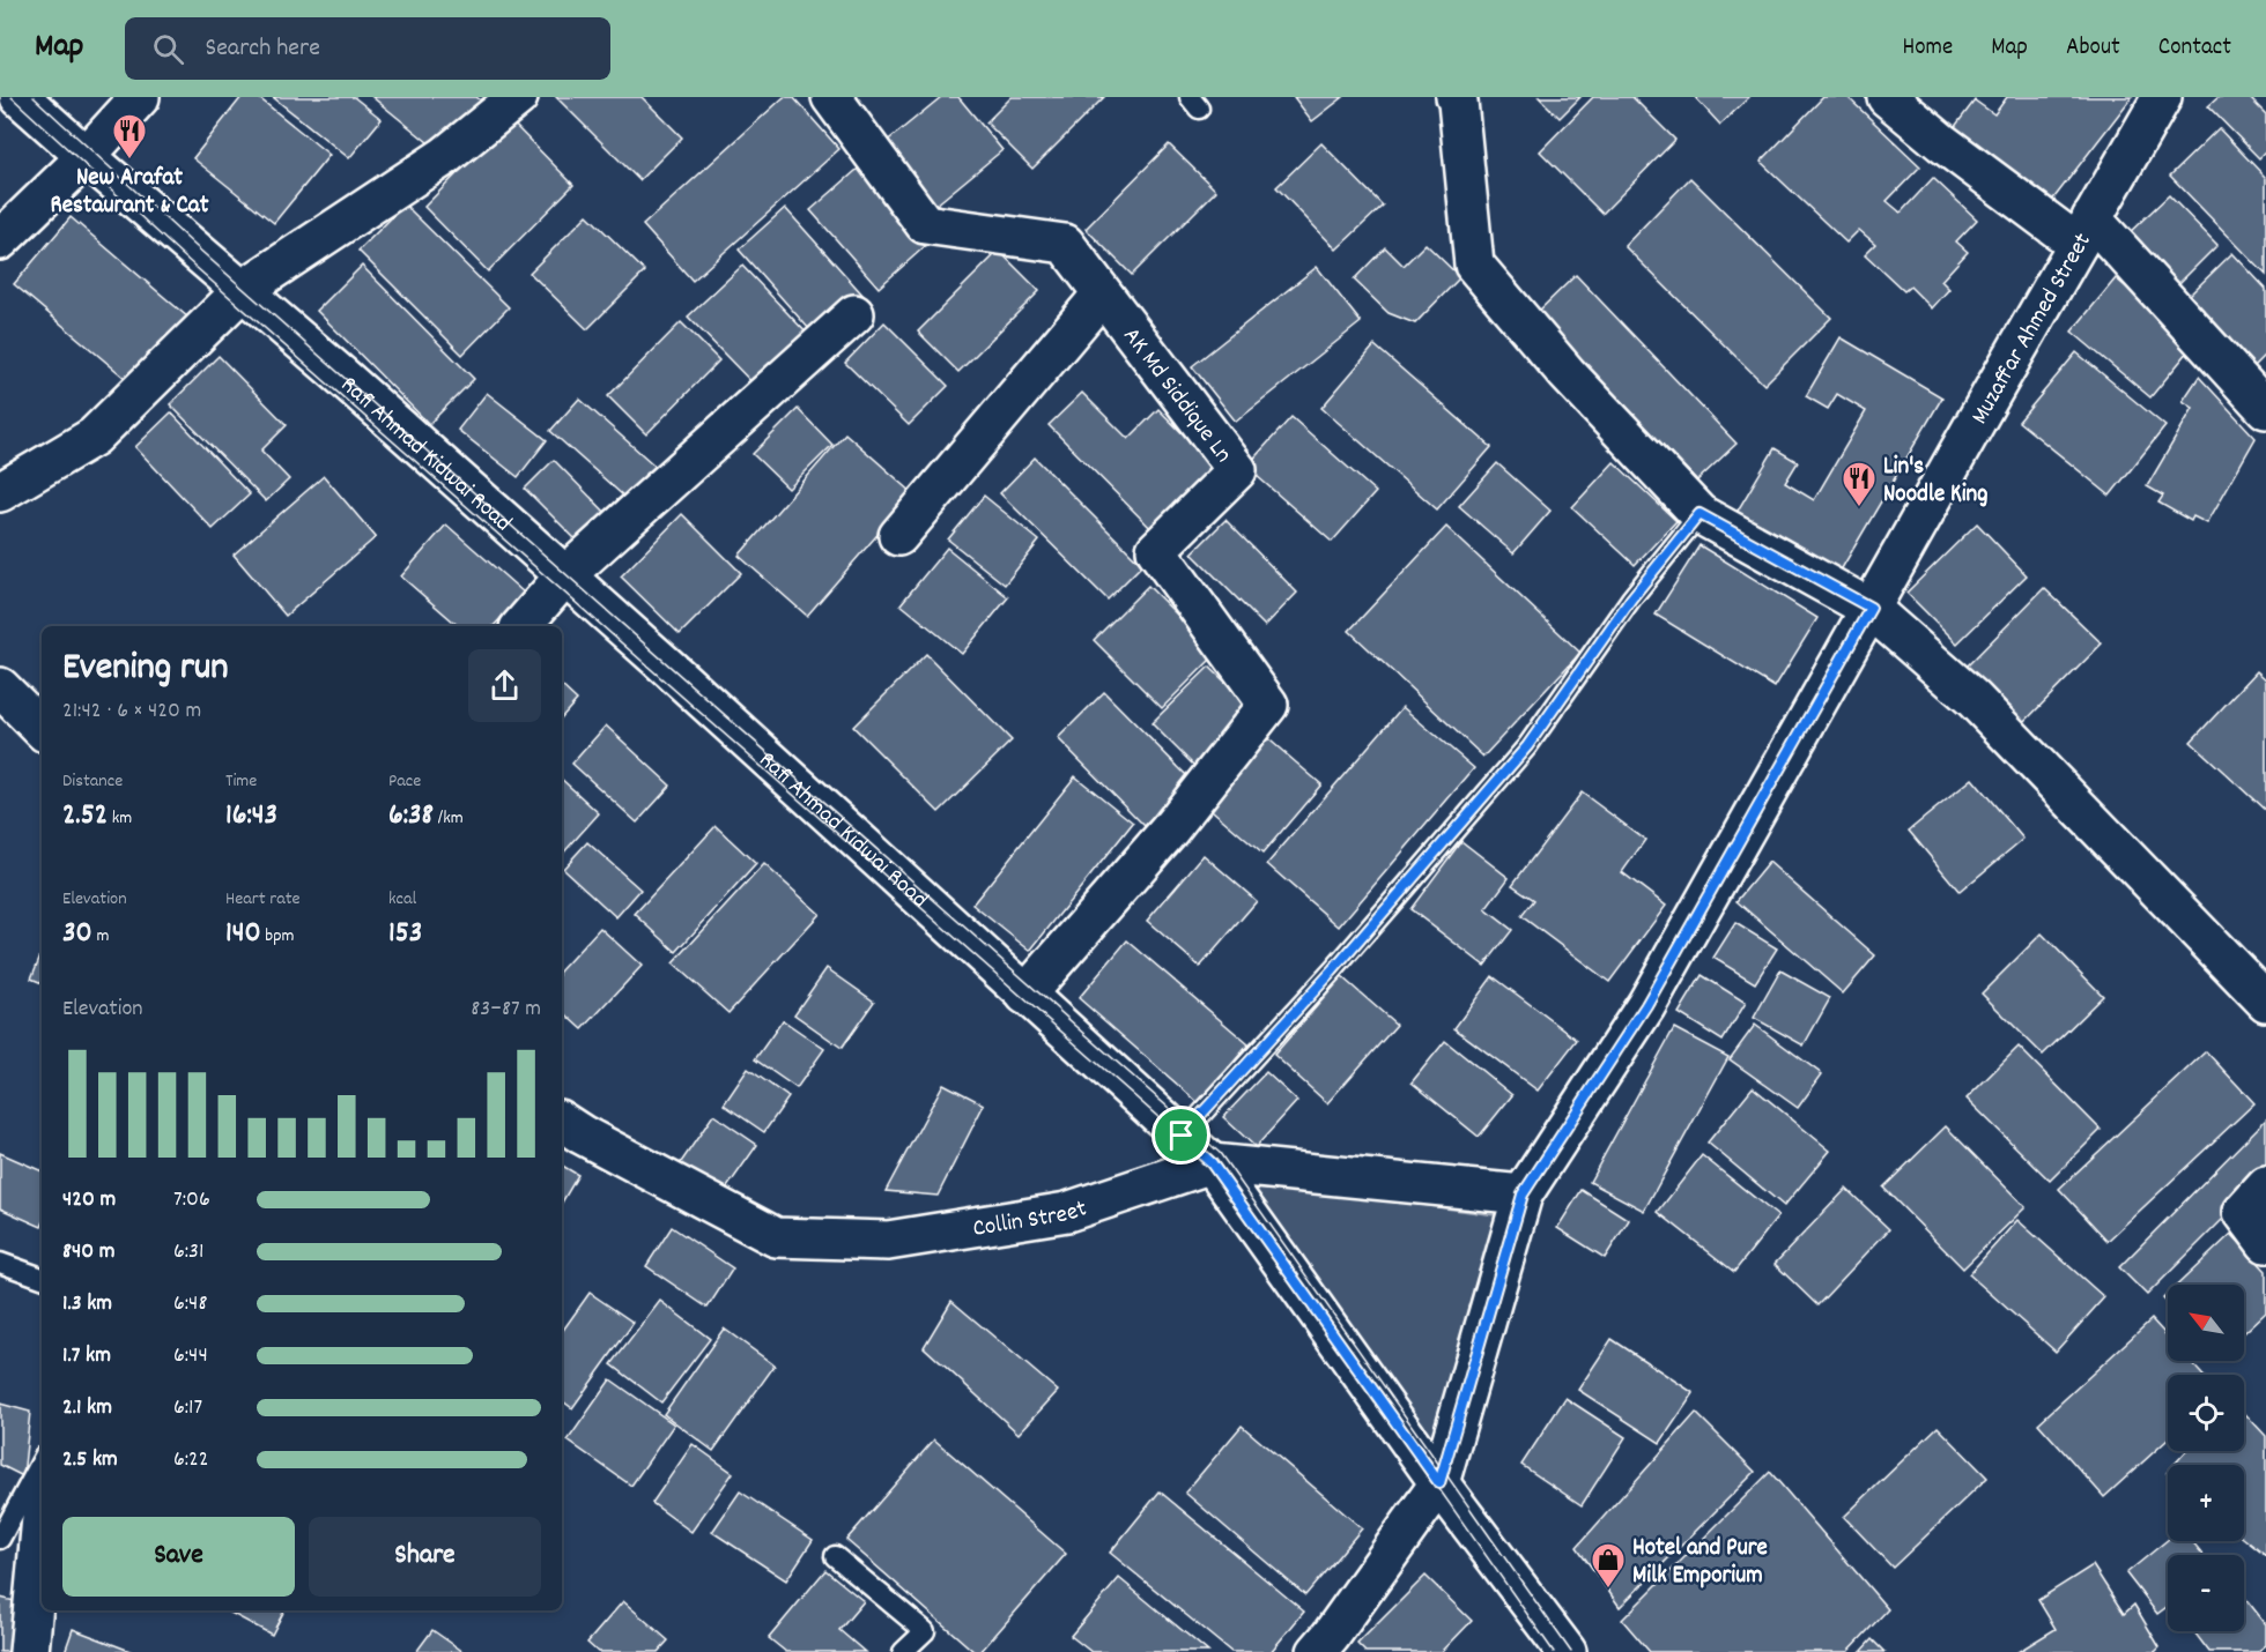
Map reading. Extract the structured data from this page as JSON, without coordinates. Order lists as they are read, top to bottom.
{
  "streets": {
    "street": [
      "Muzaffar Ahmed Street",
      "AK Md Siddique Ln",
      "Rafi Ahmad Kidwai Road",
      "Collin Street"
    ]
  },
  "crossings": [
    ["Muzaffar Ahmed Street", "Rafi Ahmad Kidwai Road"],
    ["Muzaffar Ahmed Street", "Collin Street"],
    ["AK Md Siddique Ln", "Rafi Ahmad Kidwai Road"],
    ["Rafi Ahmad Kidwai Road", "Collin Street"]
  ],
  "places": {
    "restaurant": ["New Arafat Restaurant & Cat", "Lin's Noodle King"],
    "shop": ["Hotel and Pure Milk Emporium"]
  },
  "north": "top left",
  "page": {
    "header": "Map",
    "search": "Search here",
    "nav": [
      "Home",
      "Map",
      "About",
      "Contact"
    ],
    "heading": ["Evening run", "21:42 · 6 × 420 m"],
    "stats": [
      ["Distance", "2.52 km"],
      ["Time", "16:43"],
      ["Pace", "6:38 /km"],
      ["Elevation", "30 m"],
      ["Heart rate", "140 bpm"],
      ["kcal", "153"]
    ],
    "chart": ["Elevation", "83–87 m"],
    "list": [
      {
        "name": "420 m",
        "note": "7:06"
      },
      {
        "name": "840 m",
        "note": "6:31"
      },
      {
        "name": "1.3 km",
        "note": "6:48"
      },
      {
        "name": "1.7 km",
        "note": "6:44"
      },
      {
        "name": "2.1 km",
        "note": "6:17"
      },
      {
        "name": "2.5 km",
        "note": "6:22"
      }
    ],
    "map_buttons": ["+", "−"],
    "buttons": ["Save", "Share"]
  }
}
